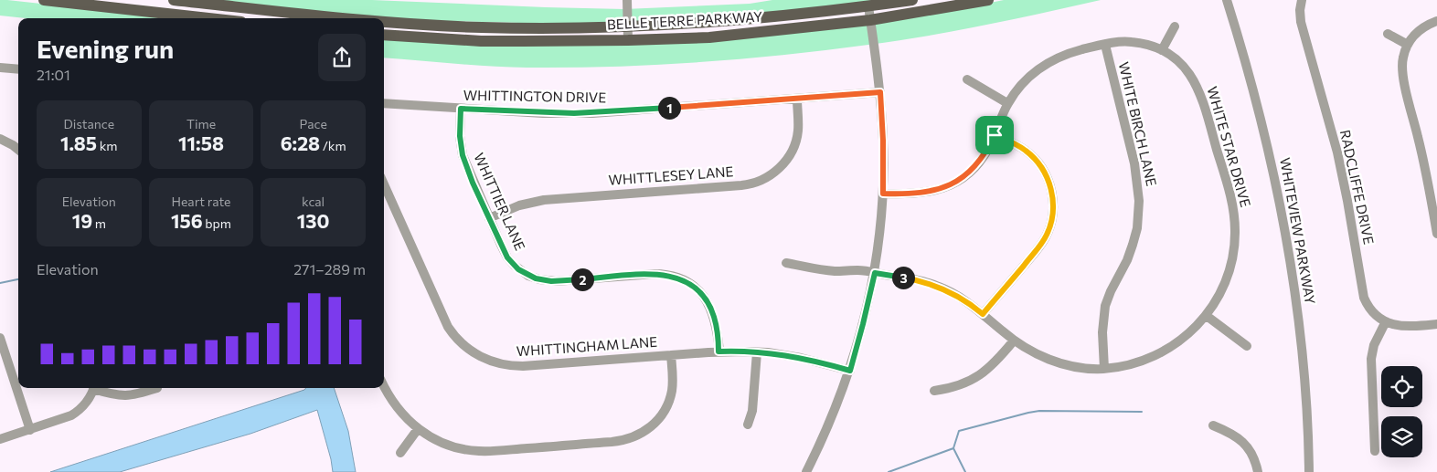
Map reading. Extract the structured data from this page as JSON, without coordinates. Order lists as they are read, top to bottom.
{
  "streets": {
    "main road": ["BELLE TERRE PARKWAY"],
    "street": [
      "WHITTINGTON DRIVE",
      "WHITE BIRCH LANE",
      "WHITE STAR DRIVE",
      "WHITTLESEY LANE",
      "RADCLIFFE DRIVE",
      "WHITTIER LANE",
      "WHITEVIEW PARKWAY",
      "WHITTINGHAM LANE"
    ]
  },
  "crossings": [
    ["WHITTINGTON DRIVE", "WHITTLESEY LANE"],
    ["WHITTINGTON DRIVE", "WHITTIER LANE"],
    ["WHITE BIRCH LANE", "WHITE STAR DRIVE"],
    ["WHITTLESEY LANE", "WHITTIER LANE"],
    ["WHITTIER LANE", "WHITTINGHAM LANE"]
  ],
  "page": {
    "heading": ["Evening run", "21:01"],
    "stats": [
      ["Distance", "1.85 km"],
      ["Time", "11:58"],
      ["Pace", "6:28 /km"],
      ["Elevation", "19 m"],
      ["Heart rate", "156 bpm"],
      ["kcal", "130"]
    ],
    "pins": ["1", "3", "2"],
    "chart": ["Elevation", "271–289 m"]
  }
}
